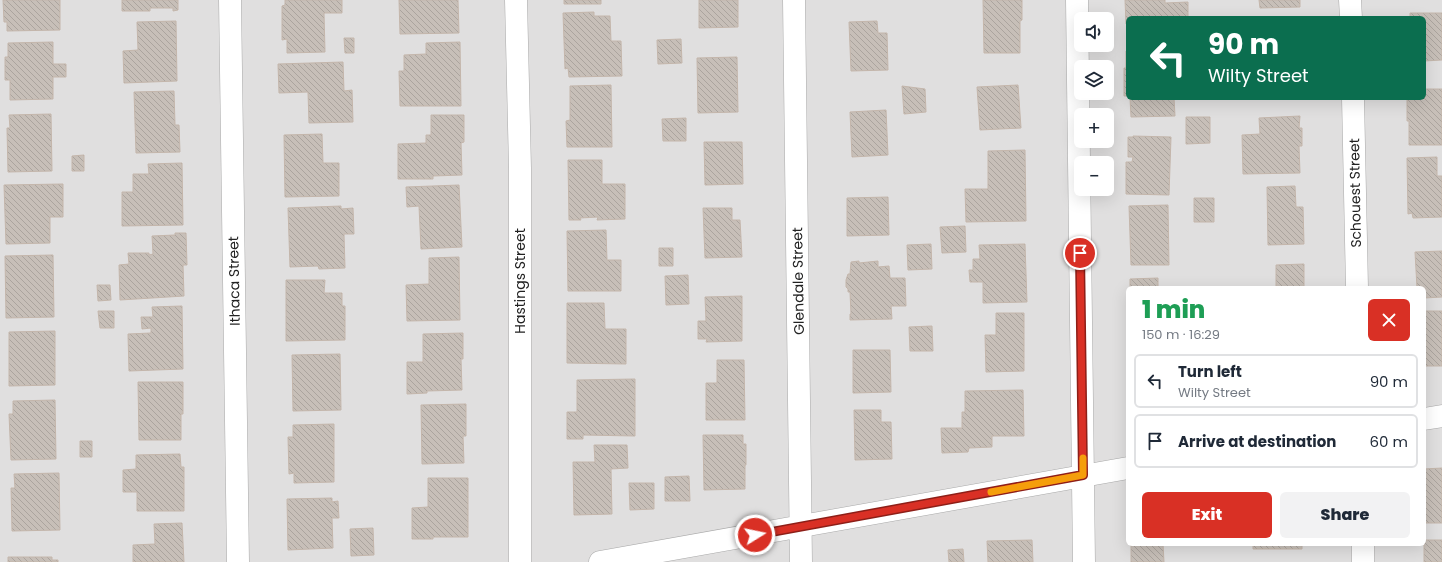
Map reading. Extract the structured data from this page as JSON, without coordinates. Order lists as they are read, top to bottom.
{
  "streets": {
    "street": [
      "Schouest Street",
      "Ithaca Street",
      "Hastings Street",
      "Glendale Street"
    ]
  },
  "page": {
    "map_buttons": ["+", "−"],
    "turn": ["90 m", "Wilty Street"],
    "heading": ["1 min", "150 m · 16:29"],
    "list": [
      {
        "name": "Turn left",
        "note": "Wilty Street",
        "value": "90 m"
      },
      {
        "name": "Arrive at destination",
        "value": "60 m"
      }
    ],
    "buttons": ["Exit", "Share"]
  }
}
